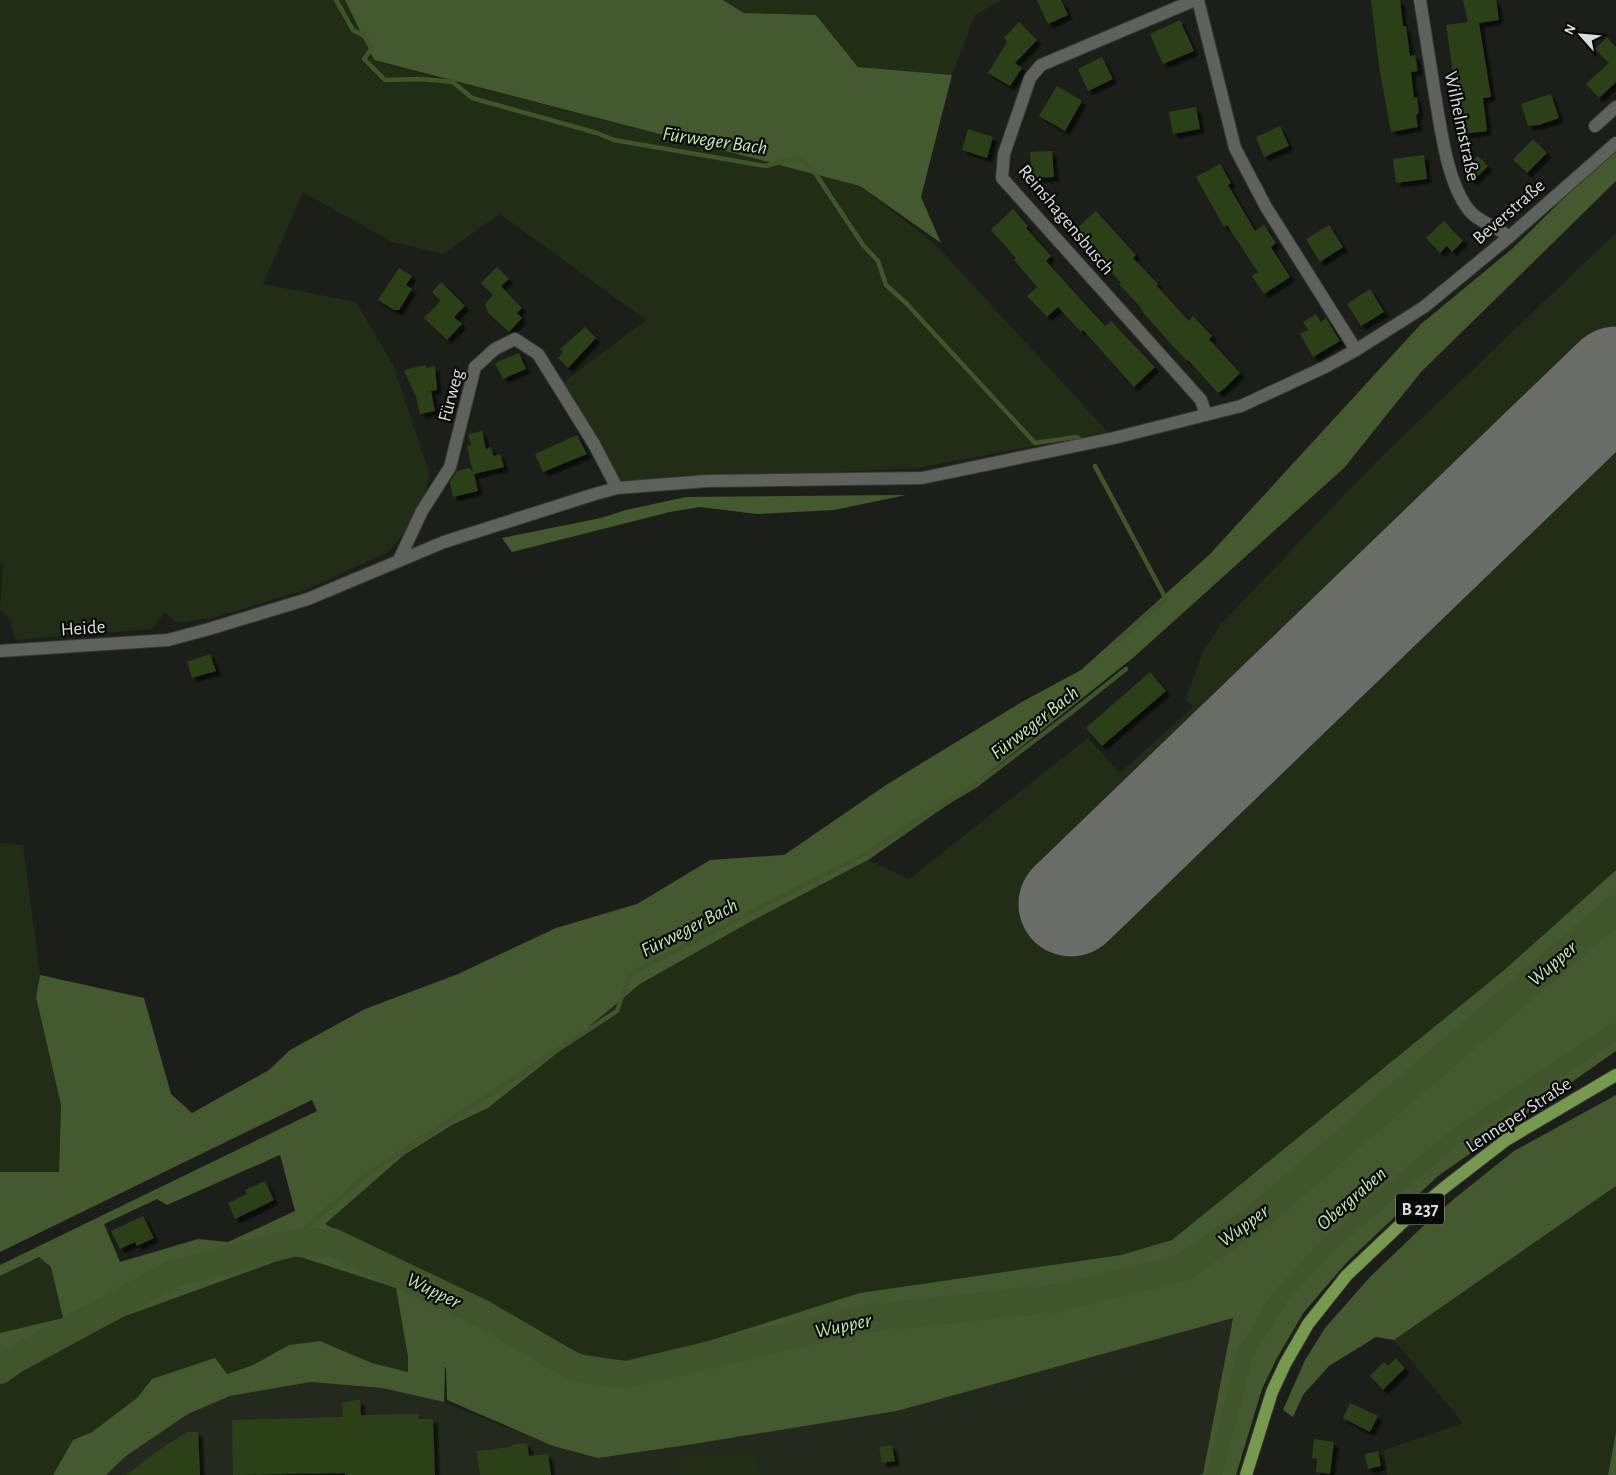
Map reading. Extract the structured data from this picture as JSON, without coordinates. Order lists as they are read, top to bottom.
{
  "streets": {
    "main road": ["Lenneper Straße", "B 237"],
    "street": [
      "Wilhelmstraße",
      "Beverstraße",
      "Reinshagensbusch",
      "Fürweg",
      "Heide"
    ]
  },
  "crossings": [
    ["Wilhelmstraße", "Beverstraße"],
    ["Beverstraße", "Reinshagensbusch"],
    ["Beverstraße", "Fürweg"],
    ["Beverstraße", "Heide"],
    ["Fürweg", "Heide"]
  ],
  "water": ["Fürweger Bach", "Wupper", "Obergraben"],
  "north": "top left"
}
